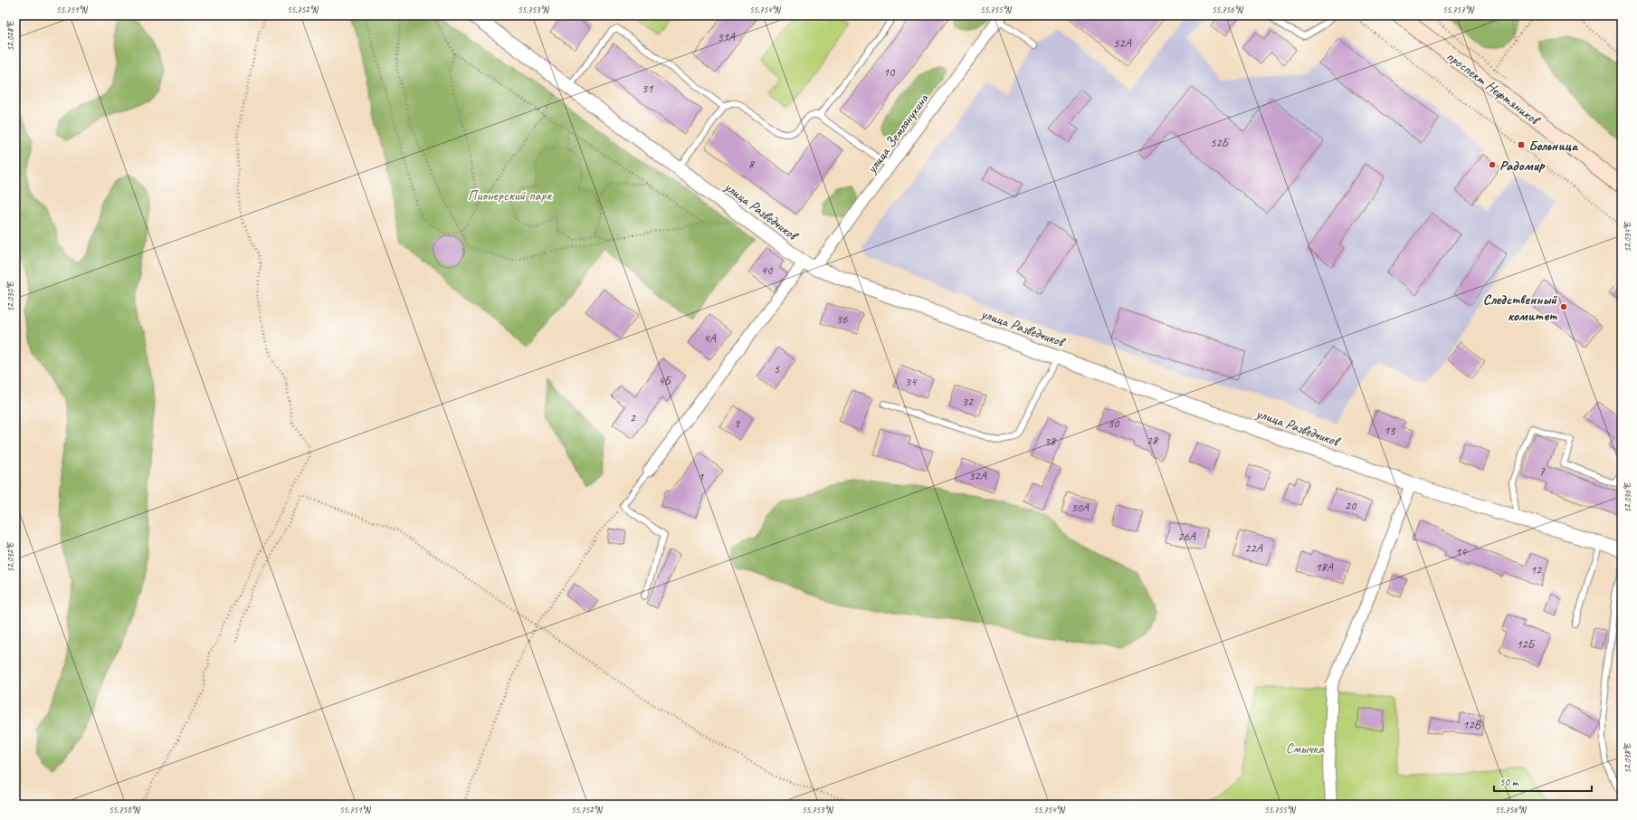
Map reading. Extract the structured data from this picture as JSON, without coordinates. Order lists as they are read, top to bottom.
{
  "streets": {
    "main road": ["проспект Нефтяников"],
    "street": ["улица Землянухина", "улица Разведчиков"]
  },
  "crossings": [
    ["улица Землянухина", "улица Разведчиков"]
  ],
  "parks": ["Пионерский парк", "Смычка"],
  "places": {
    "transit": ["Больница"],
    "other": ["Радомир", "Следственный комитет"]
  },
  "house_numbers": [
    "31А",
    "52А",
    "10",
    "31",
    "52Б",
    "8",
    "40",
    "36",
    "4А",
    "5",
    "4Б",
    "34",
    "32",
    "2",
    "3",
    "30",
    "13",
    "28",
    "38",
    "7",
    "32А",
    "1",
    "20",
    "30А",
    "26А",
    "22А",
    "14",
    "18А",
    "12",
    "12Б",
    "12В"
  ],
  "scale_bar": "50 m",
  "coordinates": [
    "55.751°N",
    "55.752°N",
    "55.753°N",
    "55.754°N",
    "55.755°N",
    "55.756°N",
    "55.757°N",
    "52.028°E",
    "52.034°E",
    "52.030°E",
    "52.036°E",
    "52.032°E",
    "52.038°E",
    "55.750°N"
  ]
}
